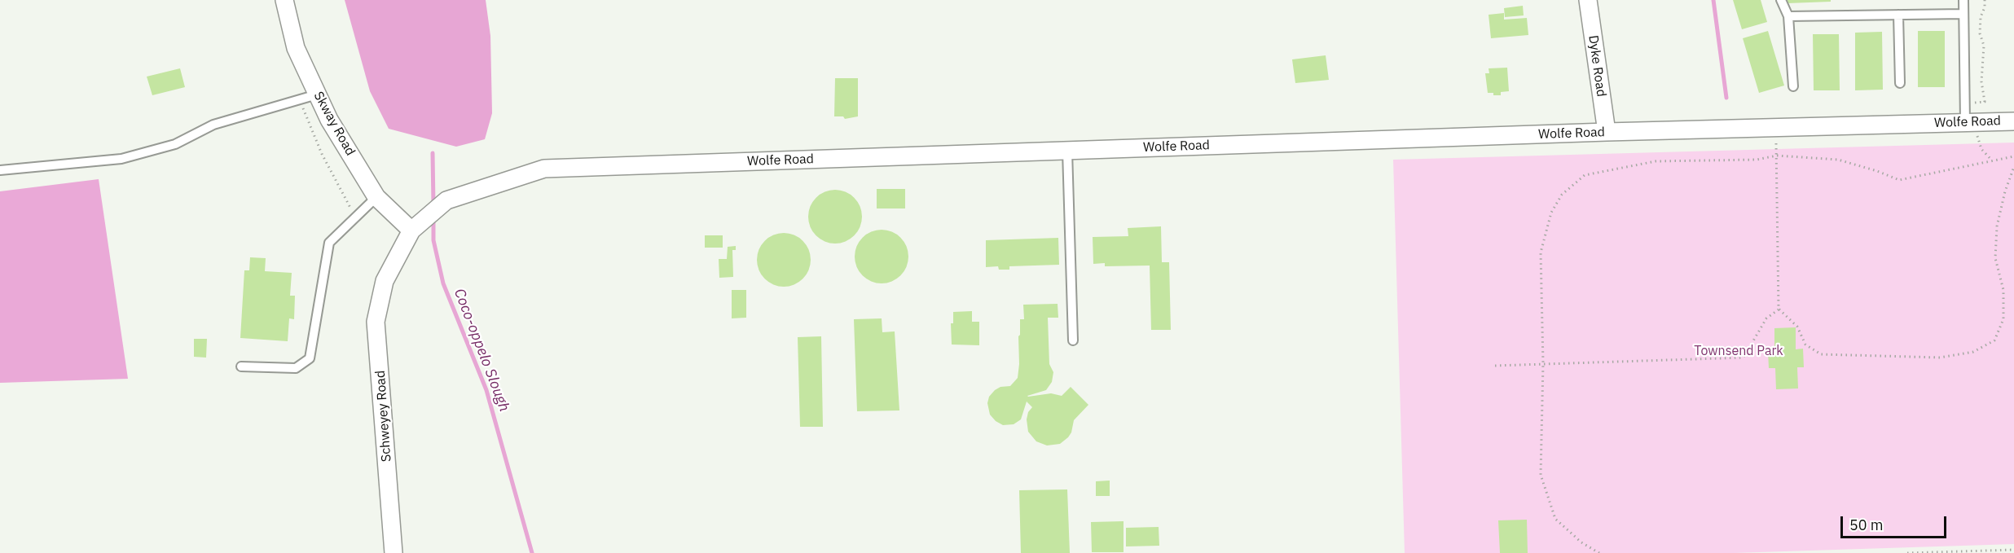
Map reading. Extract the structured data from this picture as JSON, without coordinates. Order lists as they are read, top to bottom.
{
  "streets": {
    "street": [
      "Dyke Road",
      "Wolfe Road",
      "Skway Road",
      "Schweyey Road"
    ]
  },
  "crossings": [
    ["Dyke Road", "Wolfe Road"],
    ["Wolfe Road", "Skway Road"],
    ["Wolfe Road", "Schweyey Road"]
  ],
  "water": ["Coco-oppelo Slough"],
  "parks": ["Townsend Park"],
  "scale_bar": "50 m"
}
